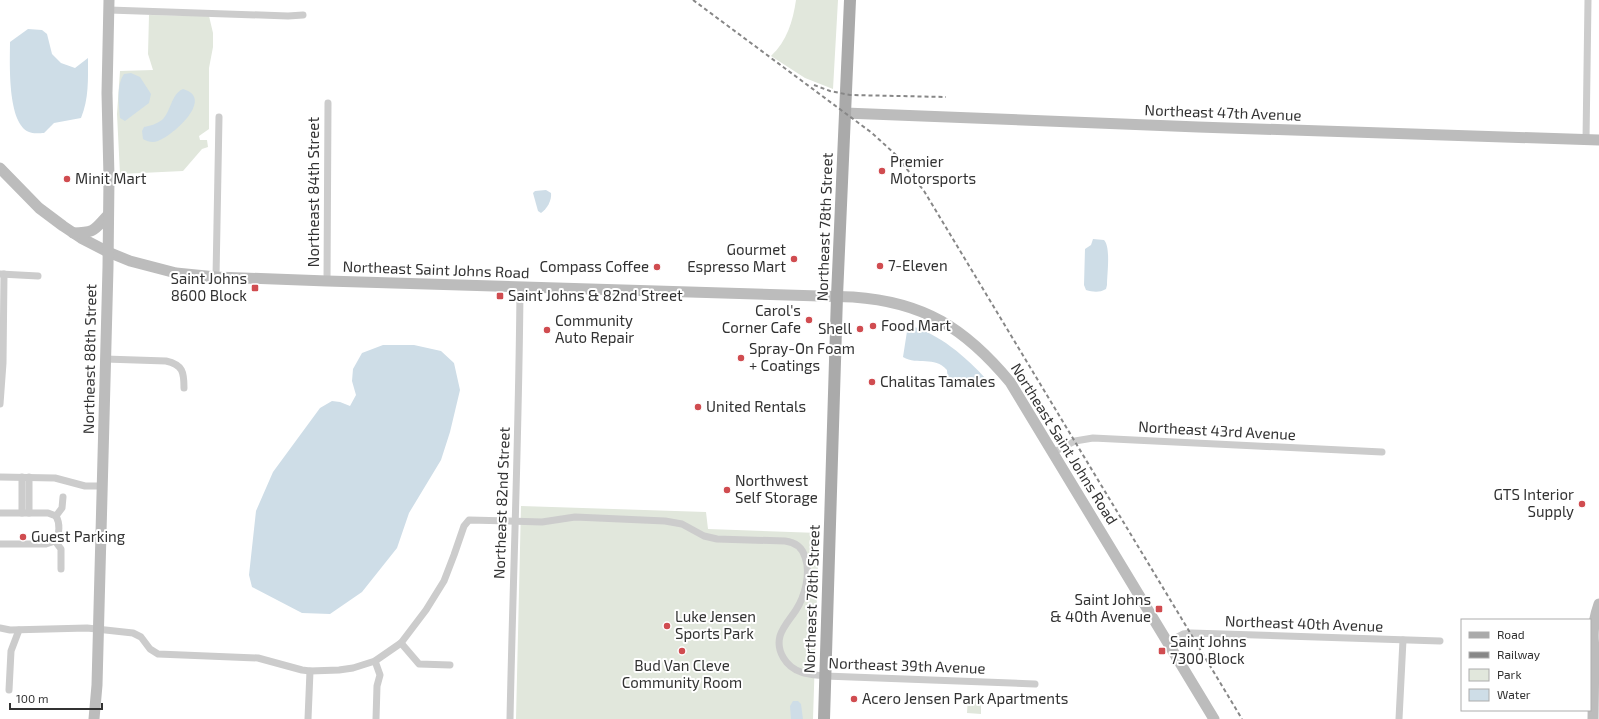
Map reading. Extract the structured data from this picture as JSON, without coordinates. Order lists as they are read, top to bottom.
{
  "streets": {
    "main road": [
      "Northeast 47th Avenue",
      "Northeast 78th Street",
      "Northeast Saint Johns Road",
      "Northeast 88th Street"
    ],
    "street": [
      "Northeast 84th Street",
      "Northeast 43rd Avenue",
      "Northeast 82nd Street",
      "Northeast 40th Avenue",
      "Northeast 39th Avenue"
    ]
  },
  "crossings": [
    ["Northeast 47th Avenue", "Northeast 78th Street"],
    ["Northeast 84th Street", "Northeast Saint Johns Road"],
    ["Northeast 78th Street", "Northeast Saint Johns Road"],
    ["Northeast 78th Street", "Northeast 39th Avenue"],
    ["Northeast Saint Johns Road", "Northeast 88th Street"],
    ["Northeast Saint Johns Road", "Northeast 43rd Avenue"],
    ["Northeast Saint Johns Road", "Northeast 82nd Street"],
    ["Northeast Saint Johns Road", "Northeast 40th Avenue"],
    ["Northeast 82nd Street", "Northeast 39th Avenue"]
  ],
  "places": {
    "other": [
      "Premier Motorsports",
      "Minit Mart",
      "Gourmet Espresso Mart",
      "7-Eleven",
      "Compass Coffee",
      "Carol's Corner Cafe",
      "Food Mart",
      "Shell",
      "Community Auto Repair",
      "Spray-On Foam + Coatings",
      "Chalitas Tamales",
      "United Rentals",
      "Northwest Self Storage",
      "GTS Interior Supply",
      "Guest Parking",
      "Luke Jensen Sports Park",
      "Bud Van Cleve Community Room",
      "Acero Jensen Park Apartments"
    ],
    "transit": [
      "Saint Johns 8600 Block",
      "Saint Johns & 82nd Street",
      "Saint Johns & 40th Avenue",
      "Saint Johns 7300 Block"
    ]
  },
  "legend": [
    "Road",
    "Railway",
    "Park",
    "Water"
  ],
  "scale_bar": "100 m"
}
